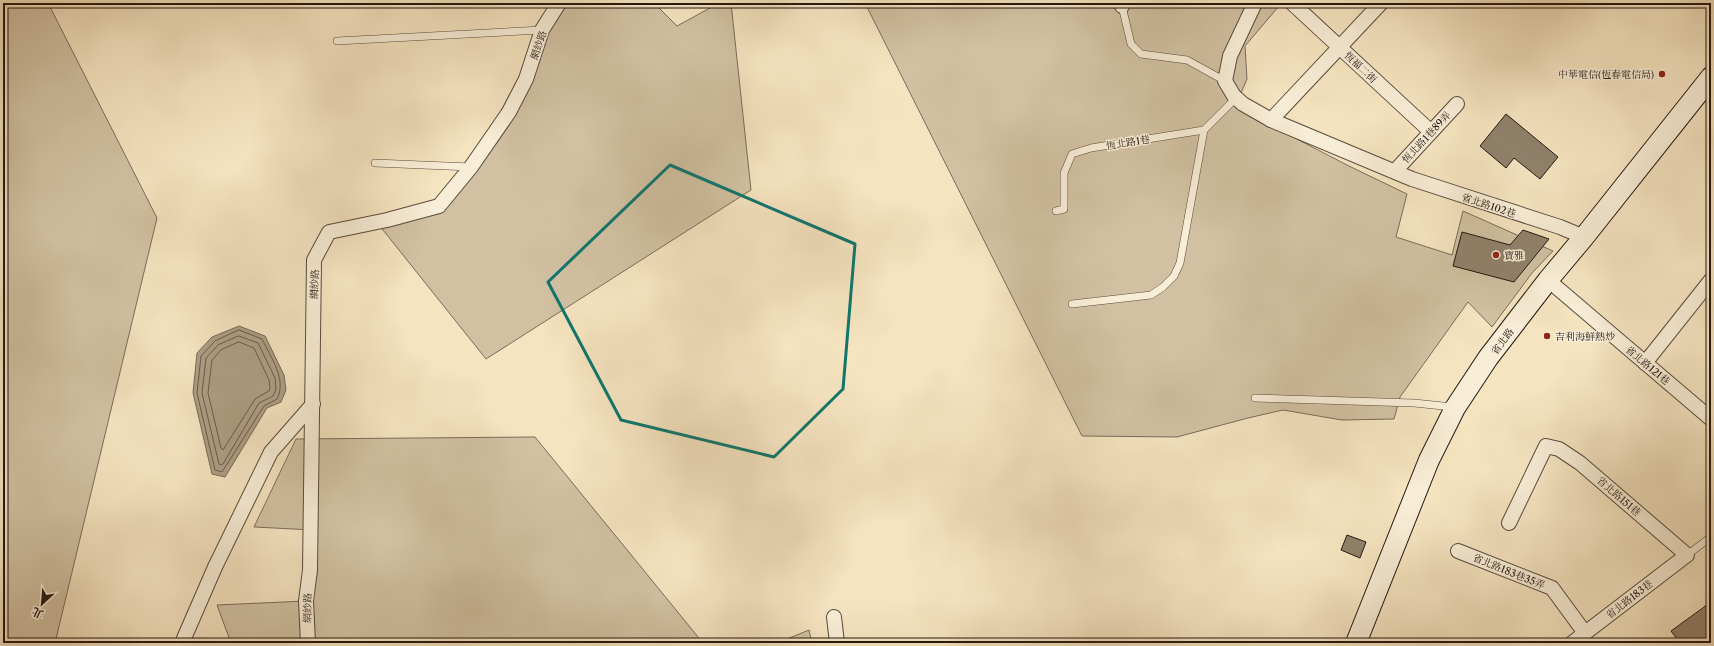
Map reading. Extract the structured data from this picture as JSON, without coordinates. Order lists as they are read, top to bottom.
{
  "streets": {
    "main road": ["省北路"],
    "street": [
      "網紗路",
      "恆福二街",
      "恆北路1巷89弄",
      "省北路102巷",
      "省北路121巷",
      "省北路151巷",
      "省北路183巷35弄",
      "省北路183巷"
    ],
    "lane": ["恆北路1巷"]
  },
  "crossings": [
    ["恆福二街", "恆北路1巷89弄"],
    ["恆北路1巷89弄", "省北路102巷"],
    ["省北路102巷", "省北路"],
    ["省北路", "省北路121巷"],
    ["省北路151巷", "省北路183巷"],
    ["省北路183巷35弄", "省北路183巷"]
  ],
  "places": ["中華電信(恆春電信局)", "寶雅", "吉利海鮮熱炒"],
  "north": "bottom left"
}
